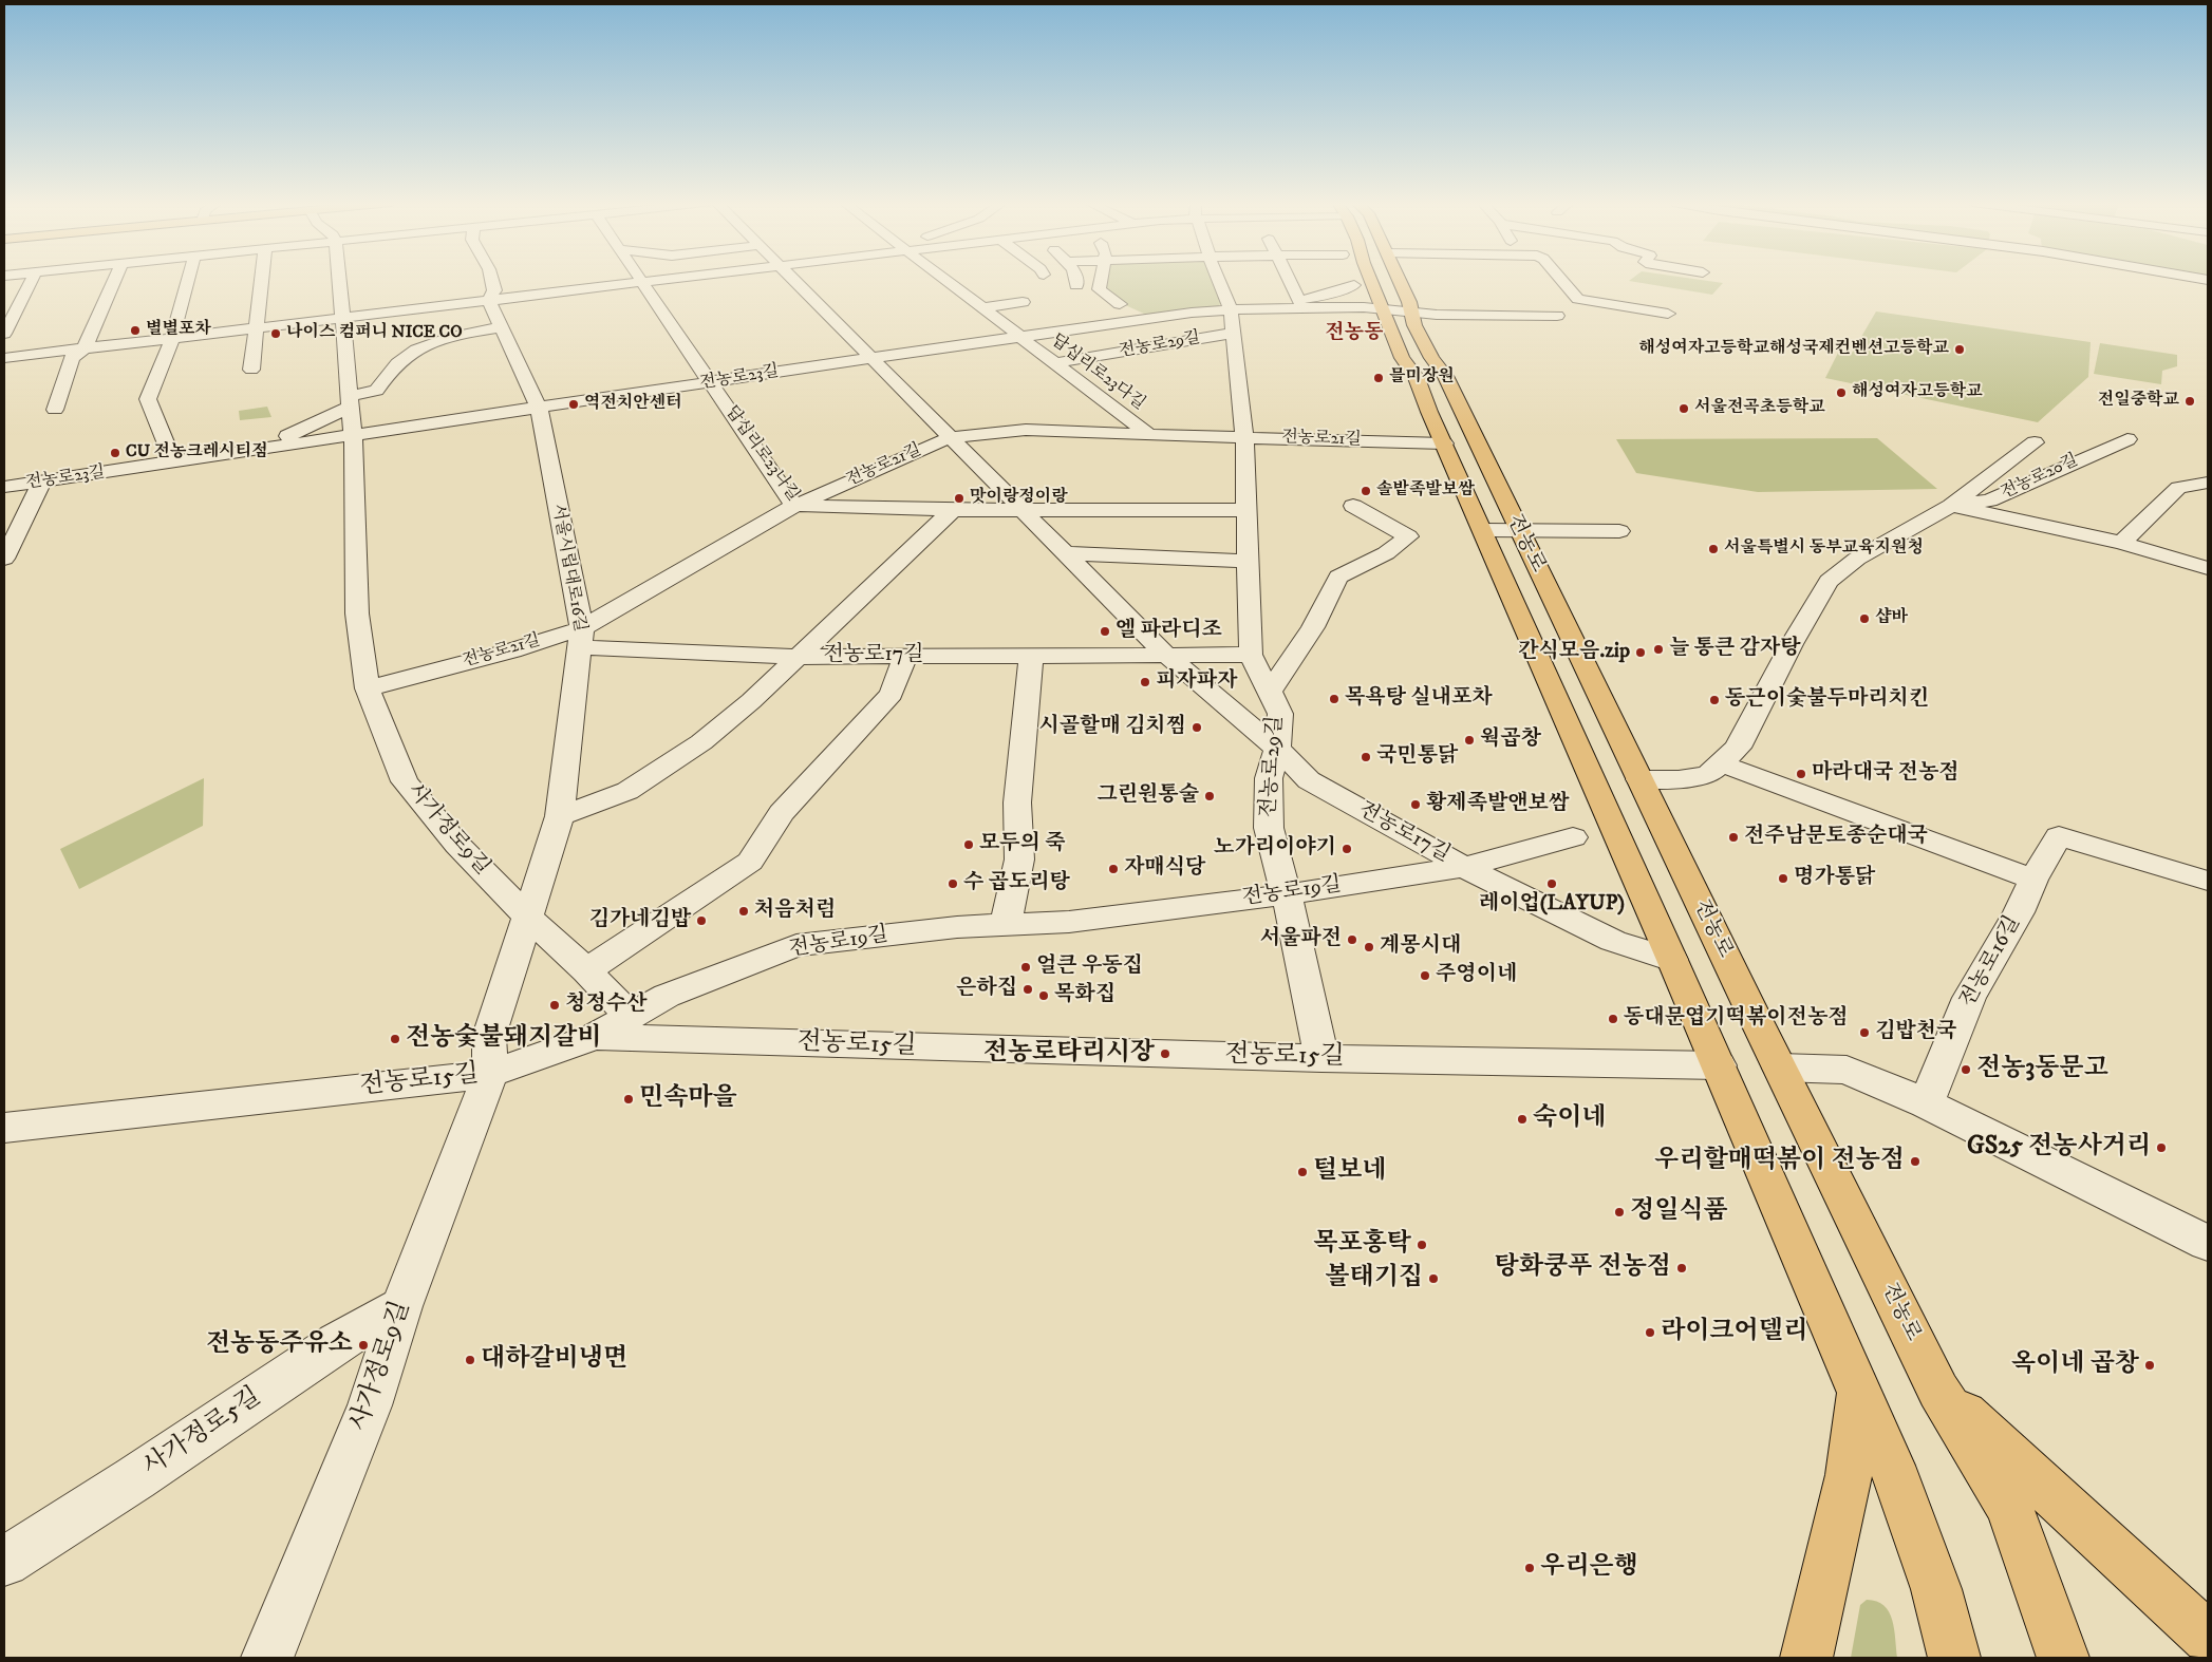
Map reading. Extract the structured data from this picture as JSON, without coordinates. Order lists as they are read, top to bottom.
{
  "streets": {
    "main road": ["전농로"],
    "street": [
      "전농로29길",
      "답십리로23다길",
      "전농로23길",
      "전농로21길",
      "답십리로23나길",
      "전농로20길",
      "서울시립대로16길",
      "전농로17길",
      "사가정로9길",
      "전농로19길",
      "전농로16길",
      "전농로15길",
      "사가정로5길"
    ]
  },
  "crossings": [
    ["전농로29길", "답십리로23다길"],
    ["전농로29길", "전농로23길"],
    ["전농로29길", "전농로21길"],
    ["전농로29길", "답십리로23나길"],
    ["전농로29길", "전농로17길"],
    ["전농로29길", "전농로19길"],
    ["전농로29길", "전농로15길"],
    ["답십리로23다길", "전농로23길"],
    ["답십리로23다길", "전농로21길"],
    ["전농로23길", "답십리로23나길"],
    ["전농로23길", "전농로"],
    ["전농로23길", "서울시립대로16길"],
    ["전농로23길", "전농로17길"],
    ["전농로23길", "사가정로9길"],
    ["전농로21길", "답십리로23나길"],
    ["전농로21길", "전농로"],
    ["전농로21길", "서울시립대로16길"],
    ["전농로21길", "전농로17길"],
    ["전농로21길", "사가정로9길"],
    ["답십리로23나길", "전농로17길"],
    ["전농로20길", "전농로"],
    ["전농로", "전농로17길"],
    ["전농로", "전농로15길"],
    ["서울시립대로16길", "전농로17길"],
    ["서울시립대로16길", "사가정로9길"],
    ["서울시립대로16길", "전농로15길"],
    ["전농로17길", "전농로19길"],
    ["사가정로9길", "전농로19길"],
    ["사가정로9길", "전농로15길"],
    ["사가정로9길", "사가정로5길"],
    ["전농로19길", "전농로15길"]
  ],
  "districts": ["전농동"],
  "places": [
    "별별포차",
    "나이스 컴퍼니 NICE CO",
    "해성여자고등학교해성국제컨벤션고등학교",
    "믈미장원",
    "해성여자고등학교",
    "전일중학교",
    "역전치안센터",
    "서울전곡초등학교",
    "CU 전농크레시티점",
    "솔밭족발보쌈",
    "맛이랑정이랑",
    "서울특별시 동부교육지원청",
    "샵바",
    "엘 파라디조",
    "늘 통큰 감자탕",
    "간식모음.zip",
    "피자파자",
    "목욕탕 실내포차",
    "동근이숯불두마리치킨",
    "시골할매 김치찜",
    "웍곱창",
    "국민통닭",
    "마라대국 전농점",
    "그린원통술",
    "황제족발앤보쌈",
    "전주남문토종순대국",
    "모두의 죽",
    "노가리이야기",
    "자매식당",
    "명가통닭",
    "수 곱도리탕",
    "레이업(LAYUP)",
    "처음처럼",
    "김가네김밥",
    "서울파전",
    "계몽시대",
    "얼큰 우동집",
    "주영이네",
    "은하집",
    "목화집",
    "청정수산",
    "동대문엽기떡볶이전농점",
    "김밥천국",
    "전농숯불돼지갈비",
    "전농로타리시장",
    "전농3동문고",
    "민속마을",
    "숙이네",
    "GS25 전농사거리",
    "우리할매떡볶이 전농점",
    "털보네",
    "정일식품",
    "목포홍탁",
    "탕화쿵푸 전농점",
    "볼태기집",
    "라이크어델리",
    "전농동주유소",
    "대하갈비냉면",
    "옥이네 곱창",
    "우리은행"
  ]
}
